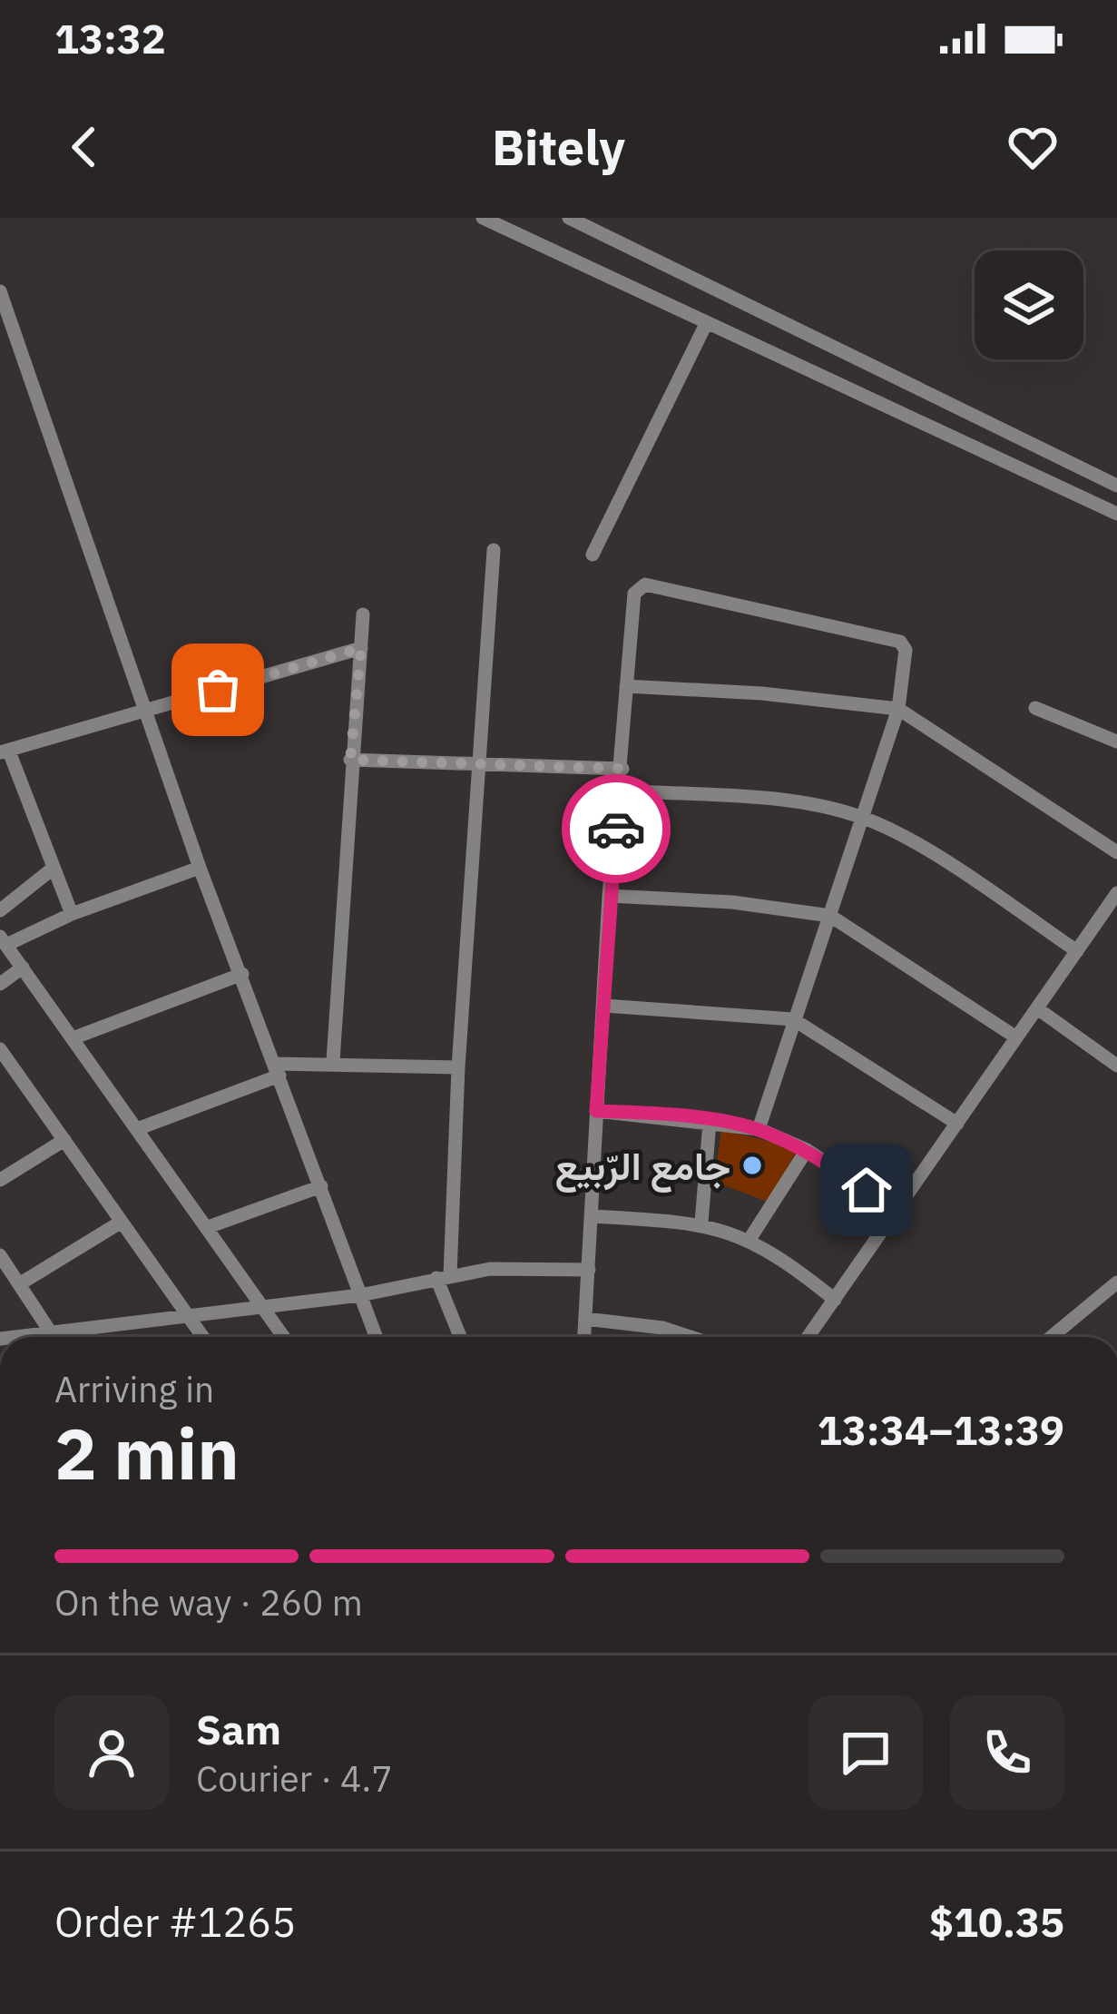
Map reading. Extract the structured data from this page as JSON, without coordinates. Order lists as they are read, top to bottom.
{
  "places": ["جامع الرّبيع"],
  "page": {
    "status": "13:32",
    "header": "Bitely",
    "heading": ["2 min", "Arriving in", "13:34–13:39"],
    "panel": [
      "Sam",
      "Courier · 4.7",
      "Order #1265",
      "$10.35"
    ],
    "bar": "On the way · 260 m"
  }
}
